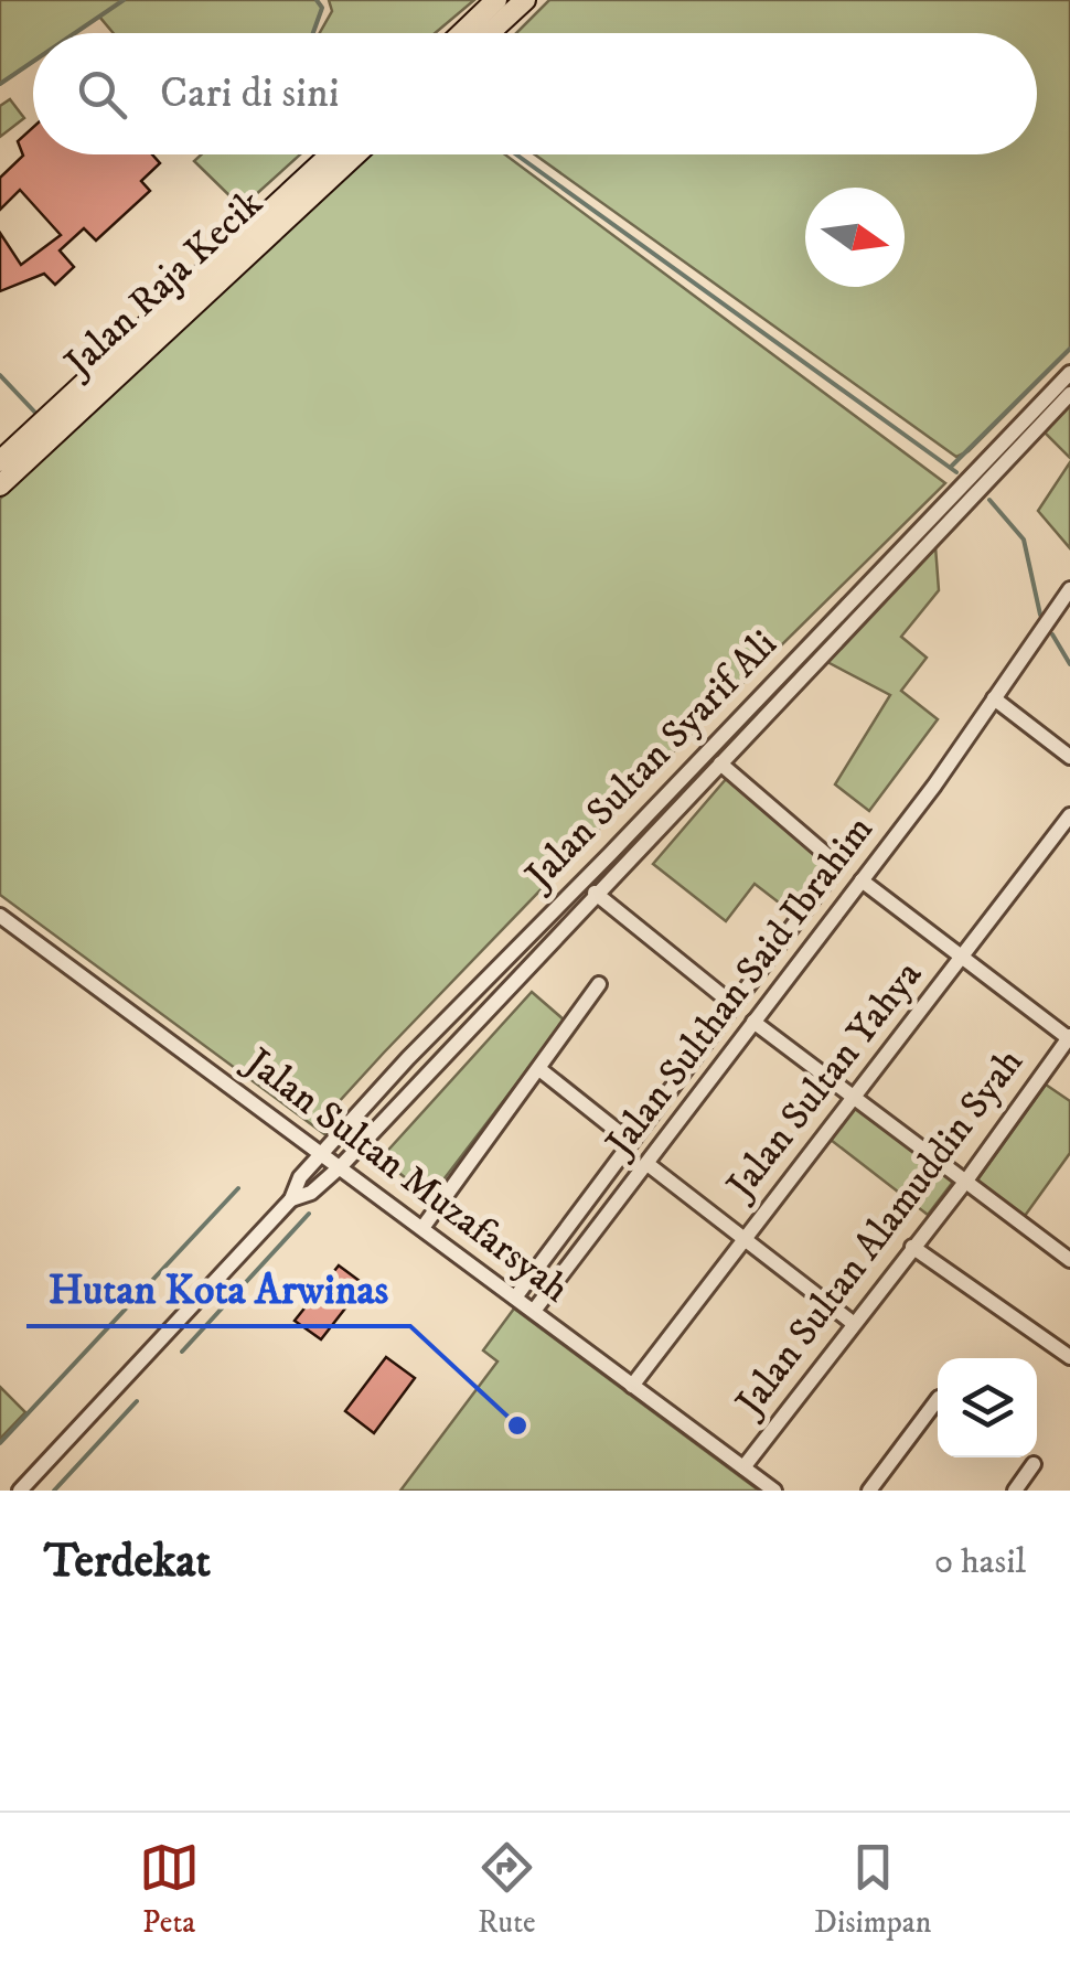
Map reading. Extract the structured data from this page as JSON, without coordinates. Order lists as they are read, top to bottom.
{
  "streets": {
    "main road": ["Jalan Raja Kecik"],
    "street": [
      "Jalan Sultan Syarif Ali",
      "Jalan Sulthan Said Ibrahim",
      "Jalan Sultan Yahya",
      "Jalan Sultan Muzafarsyah",
      "Jalan Sultan Alamuddin Syah"
    ]
  },
  "crossings": [
    ["Jalan Sultan Syarif Ali", "Jalan Sultan Muzafarsyah"],
    ["Jalan Sulthan Said Ibrahim", "Jalan Sultan Muzafarsyah"],
    ["Jalan Sultan Yahya", "Jalan Sultan Muzafarsyah"],
    ["Jalan Sultan Muzafarsyah", "Jalan Sultan Alamuddin Syah"]
  ],
  "places": ["Hutan Kota Arwinas"],
  "north": "right",
  "page": {
    "search": "Cari di sini",
    "heading": ["Terdekat", "0 hasil"],
    "nav": ["Peta", "Rute", "Disimpan"]
  }
}
